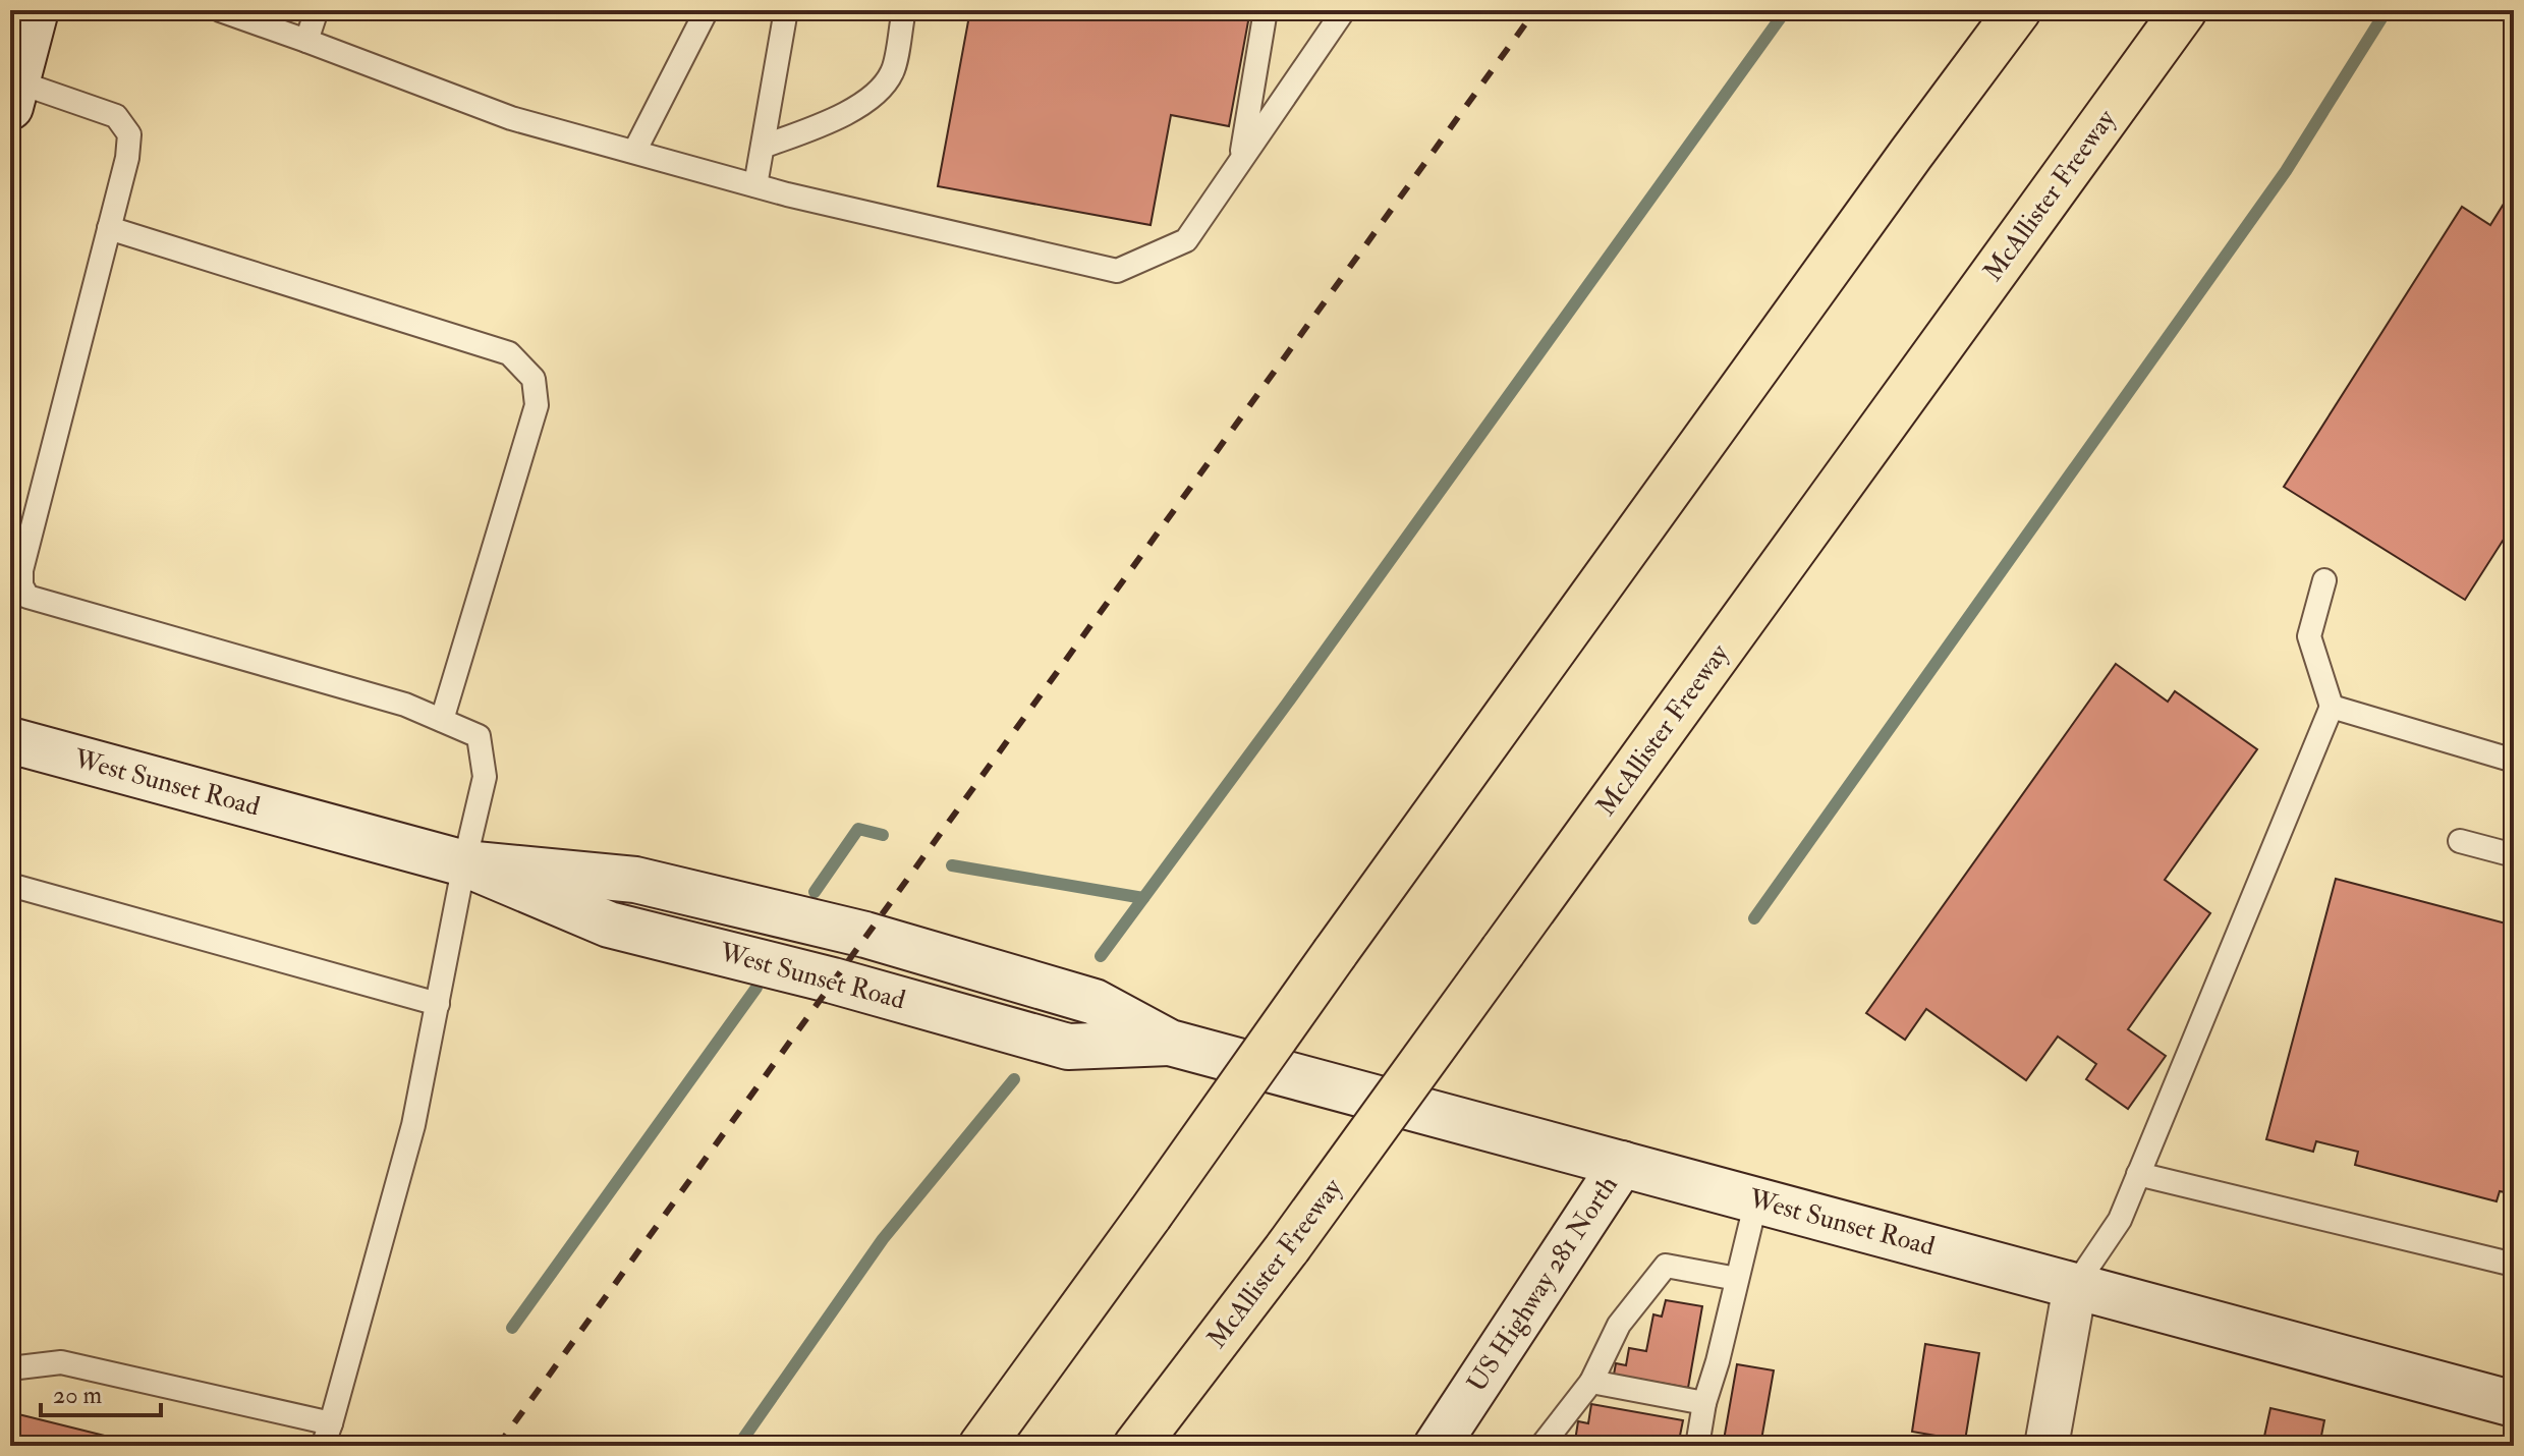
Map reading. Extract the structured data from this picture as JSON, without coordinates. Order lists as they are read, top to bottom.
{
  "streets": {
    "highway": ["McAllister Freeway"],
    "main road": ["West Sunset Road", "US Highway 281 North"]
  },
  "crossings": [
    ["West Sunset Road", "US Highway 281 North"]
  ],
  "scale_bar": "20 m"
}
